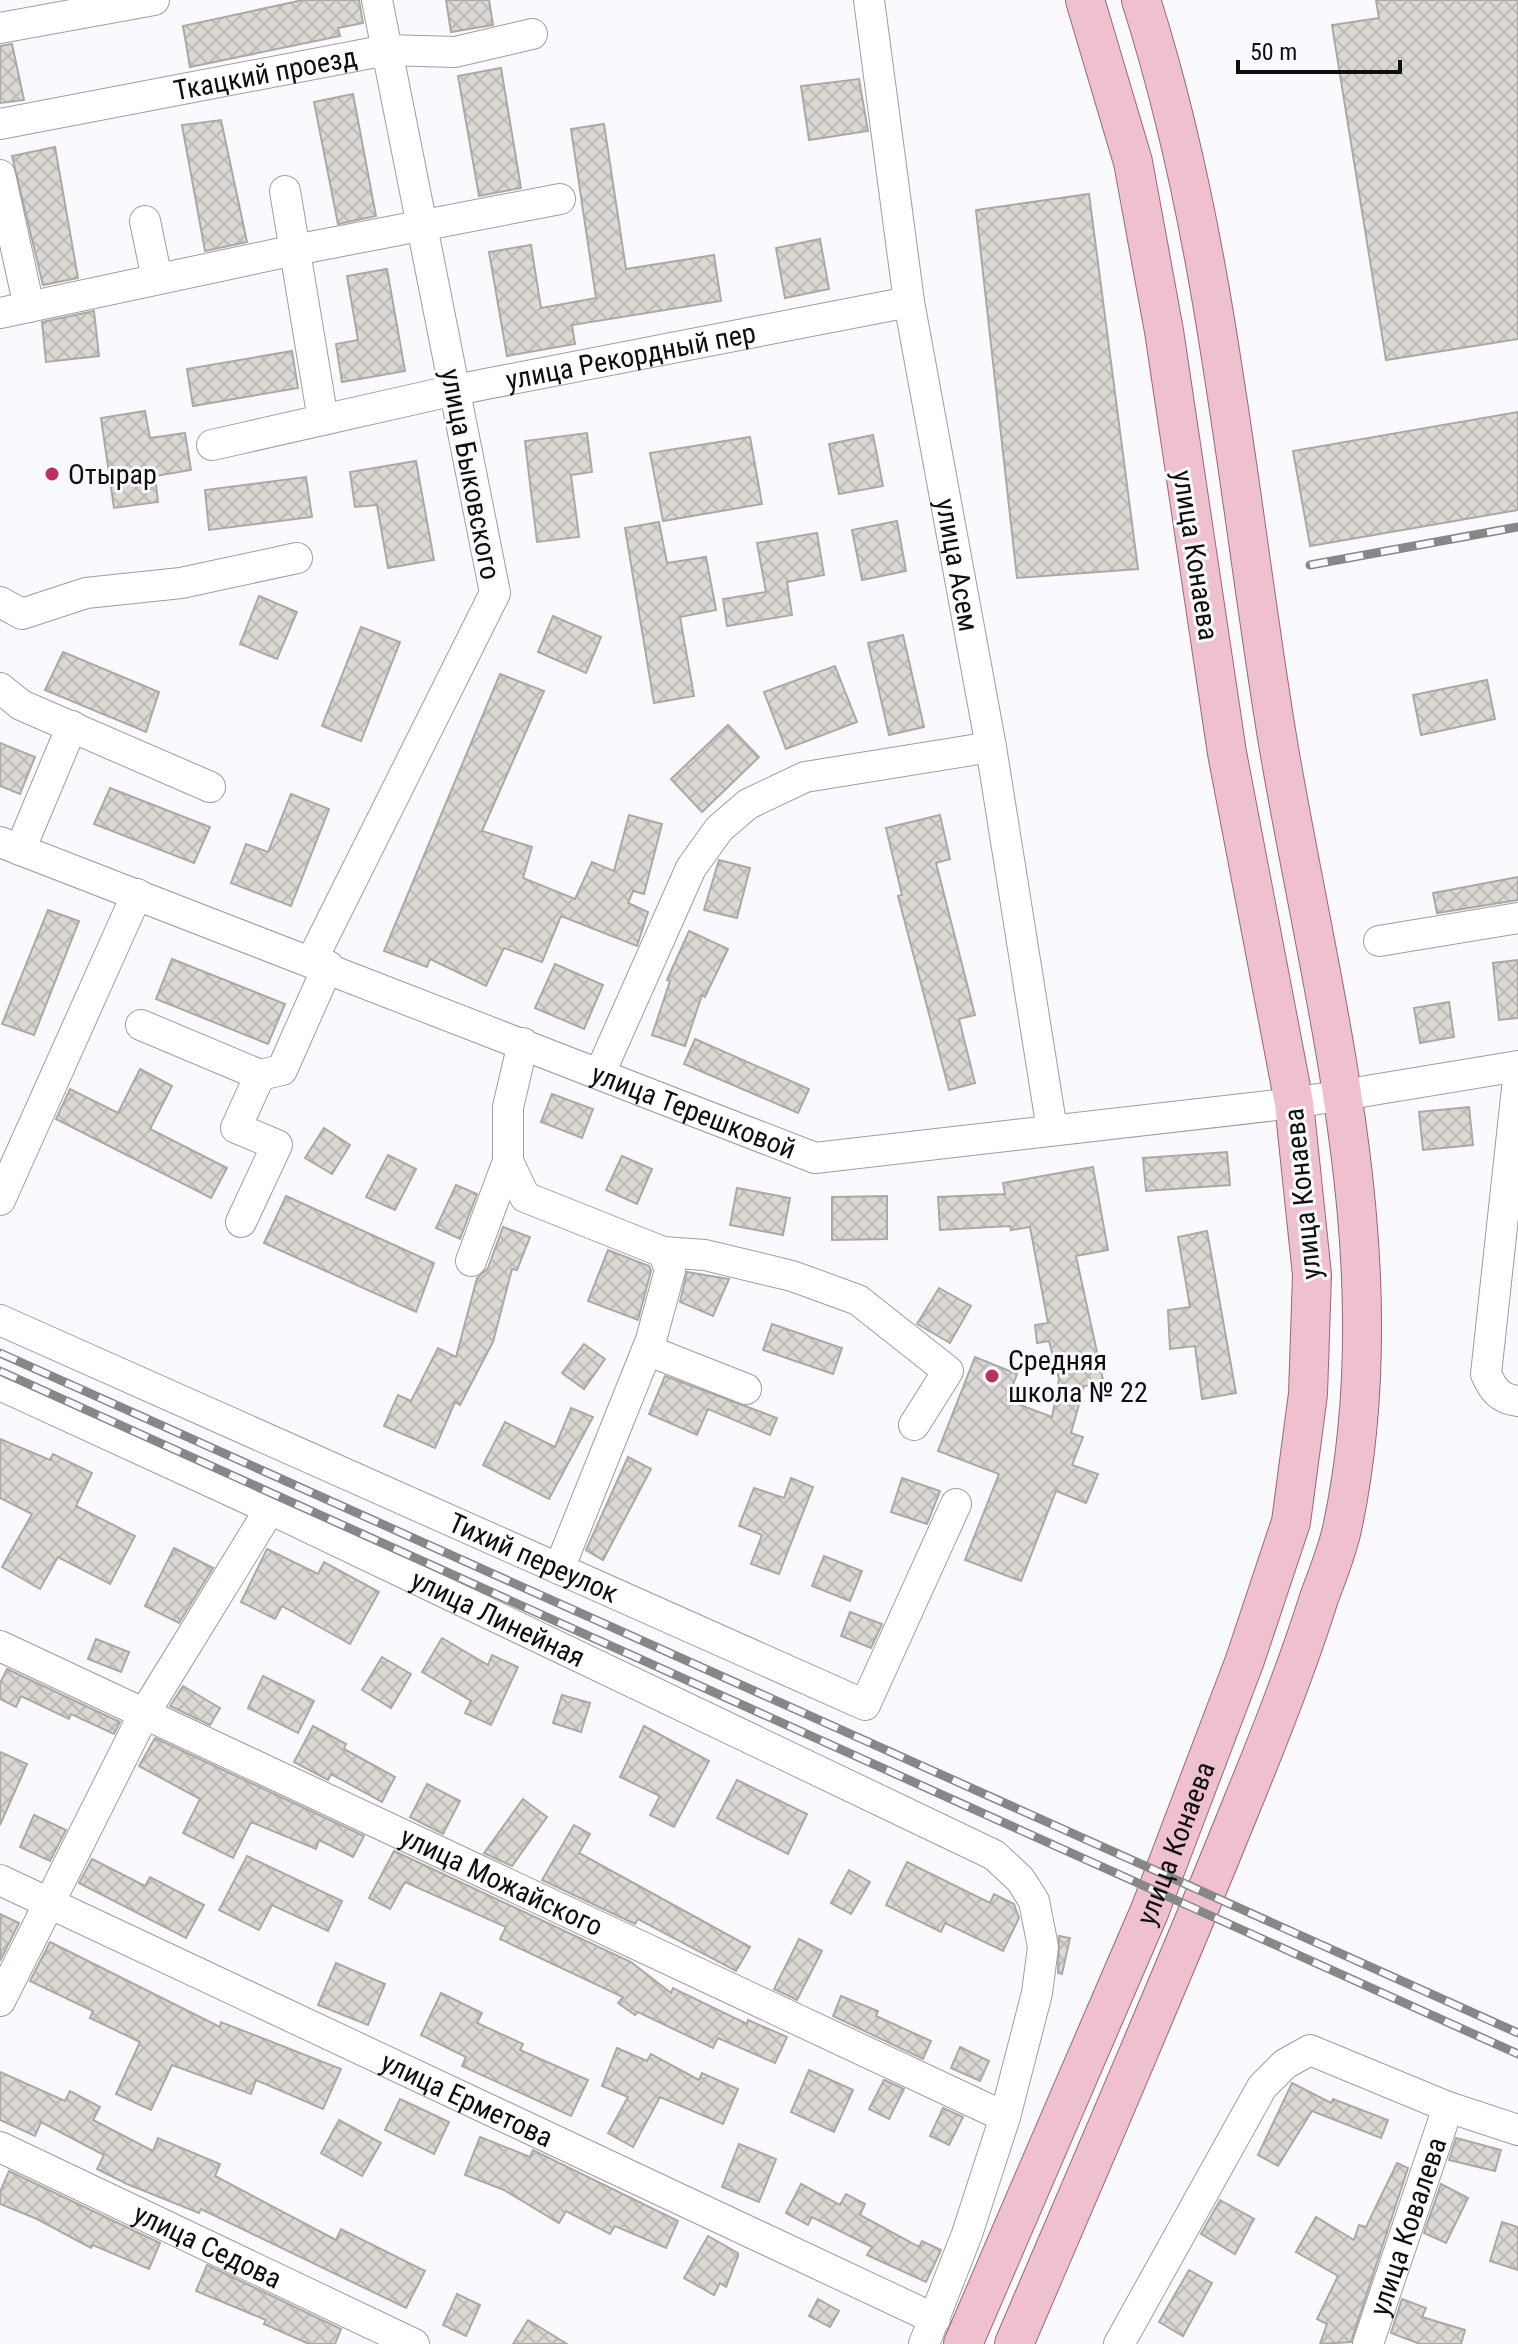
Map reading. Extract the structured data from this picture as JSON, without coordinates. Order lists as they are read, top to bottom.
{
  "streets": {
    "main road": ["улица Конаева"],
    "street": [
      "Ткацкий проезд",
      "улица Рекордный пер",
      "улица Быковского",
      "улица Асем",
      "улица Терешковой",
      "Тихий переулок",
      "улица Линейная",
      "улица Можайского",
      "улица Ерметова",
      "улица Ковалева",
      "улица Седова"
    ]
  },
  "crossings": [
    ["Ткацкий проезд", "улица Быковского"],
    ["улица Рекордный пер", "улица Быковского"],
    ["улица Рекордный пер", "улица Асем"],
    ["улица Быковского", "улица Терешковой"],
    ["улица Конаева", "улица Терешковой"],
    ["улица Асем", "улица Терешковой"],
    ["улица Линейная", "улица Можайского"],
    ["улица Линейная", "улица Ерметова"]
  ],
  "places": ["Отырар", "Средняя школа № 22"],
  "scale_bar": "50 m"
}
